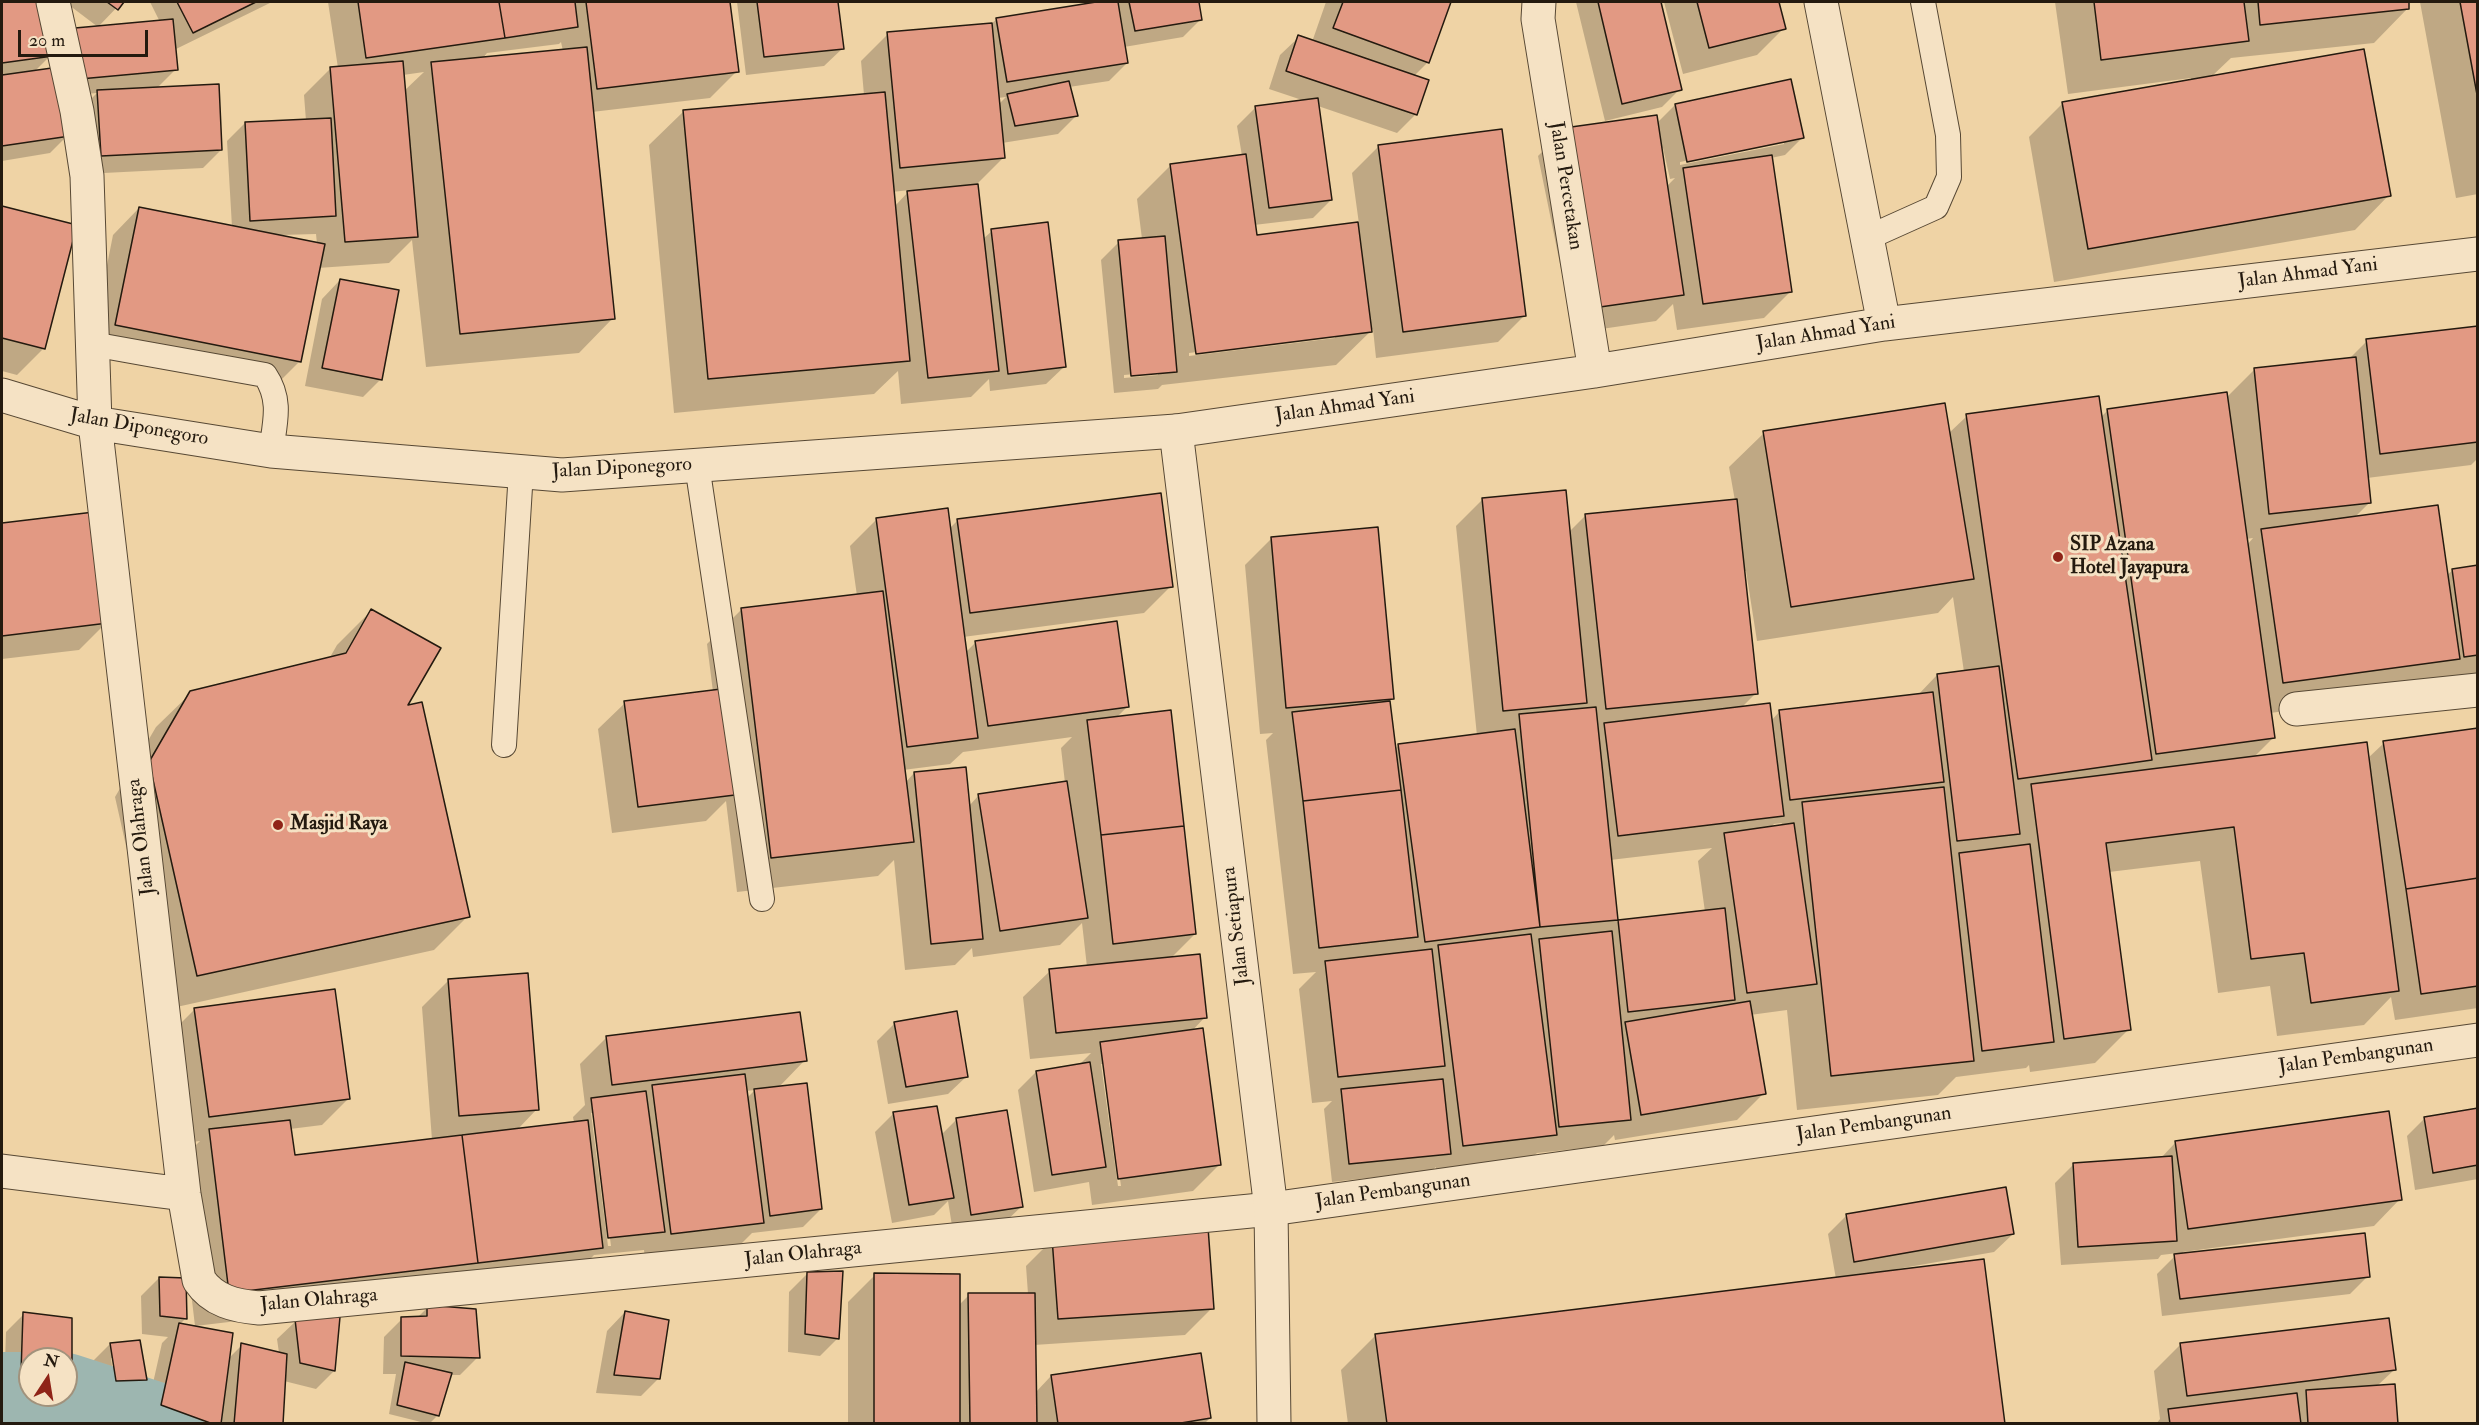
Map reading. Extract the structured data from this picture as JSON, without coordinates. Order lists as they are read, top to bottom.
{
  "streets": {
    "street": [
      "Jalan Percetakan",
      "Jalan Ahmad Yani",
      "Jalan Diponegoro",
      "Jalan Olahraga",
      "Jalan Setiapura",
      "Jalan Pembangunan"
    ]
  },
  "crossings": [
    ["Jalan Percetakan", "Jalan Ahmad Yani"],
    ["Jalan Ahmad Yani", "Jalan Diponegoro"],
    ["Jalan Ahmad Yani", "Jalan Setiapura"],
    ["Jalan Diponegoro", "Jalan Olahraga"],
    ["Jalan Diponegoro", "Jalan Setiapura"],
    ["Jalan Olahraga", "Jalan Setiapura"],
    ["Jalan Olahraga", "Jalan Pembangunan"],
    ["Jalan Setiapura", "Jalan Pembangunan"]
  ],
  "places": ["SIP Azana Hotel Jayapura", "Masjid Raya"],
  "scale_bar": "20 m",
  "north": "top"
}
